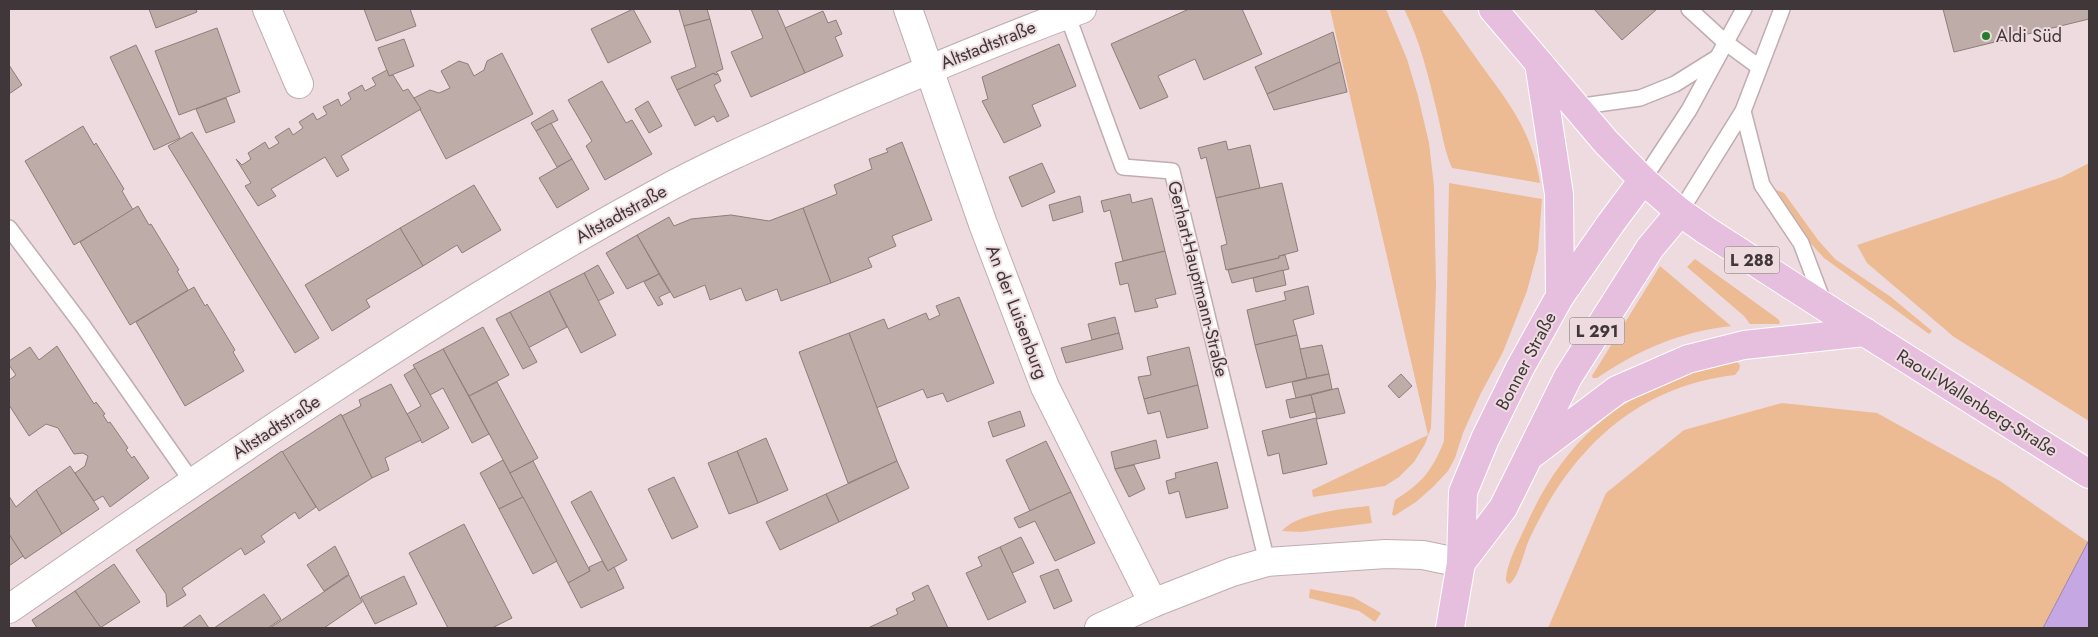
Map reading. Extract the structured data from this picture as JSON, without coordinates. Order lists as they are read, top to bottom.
{
  "streets": {
    "main road": [
      "L 288",
      "L 291",
      "Bonner Straße",
      "Raoul-Wallenberg-Straße"
    ],
    "street": ["Altstadtstraße", "An der Luisenburg"],
    "lane": ["Gerhart-Hauptmann-Straße"]
  },
  "crossings": [
    ["Altstadtstraße", "Gerhart-Hauptmann-Straße"],
    ["Altstadtstraße", "An der Luisenburg"],
    ["L 288", "Bonner Straße"],
    ["L 288", "Raoul-Wallenberg-Straße"]
  ],
  "places": ["Aldi Süd"]
}
